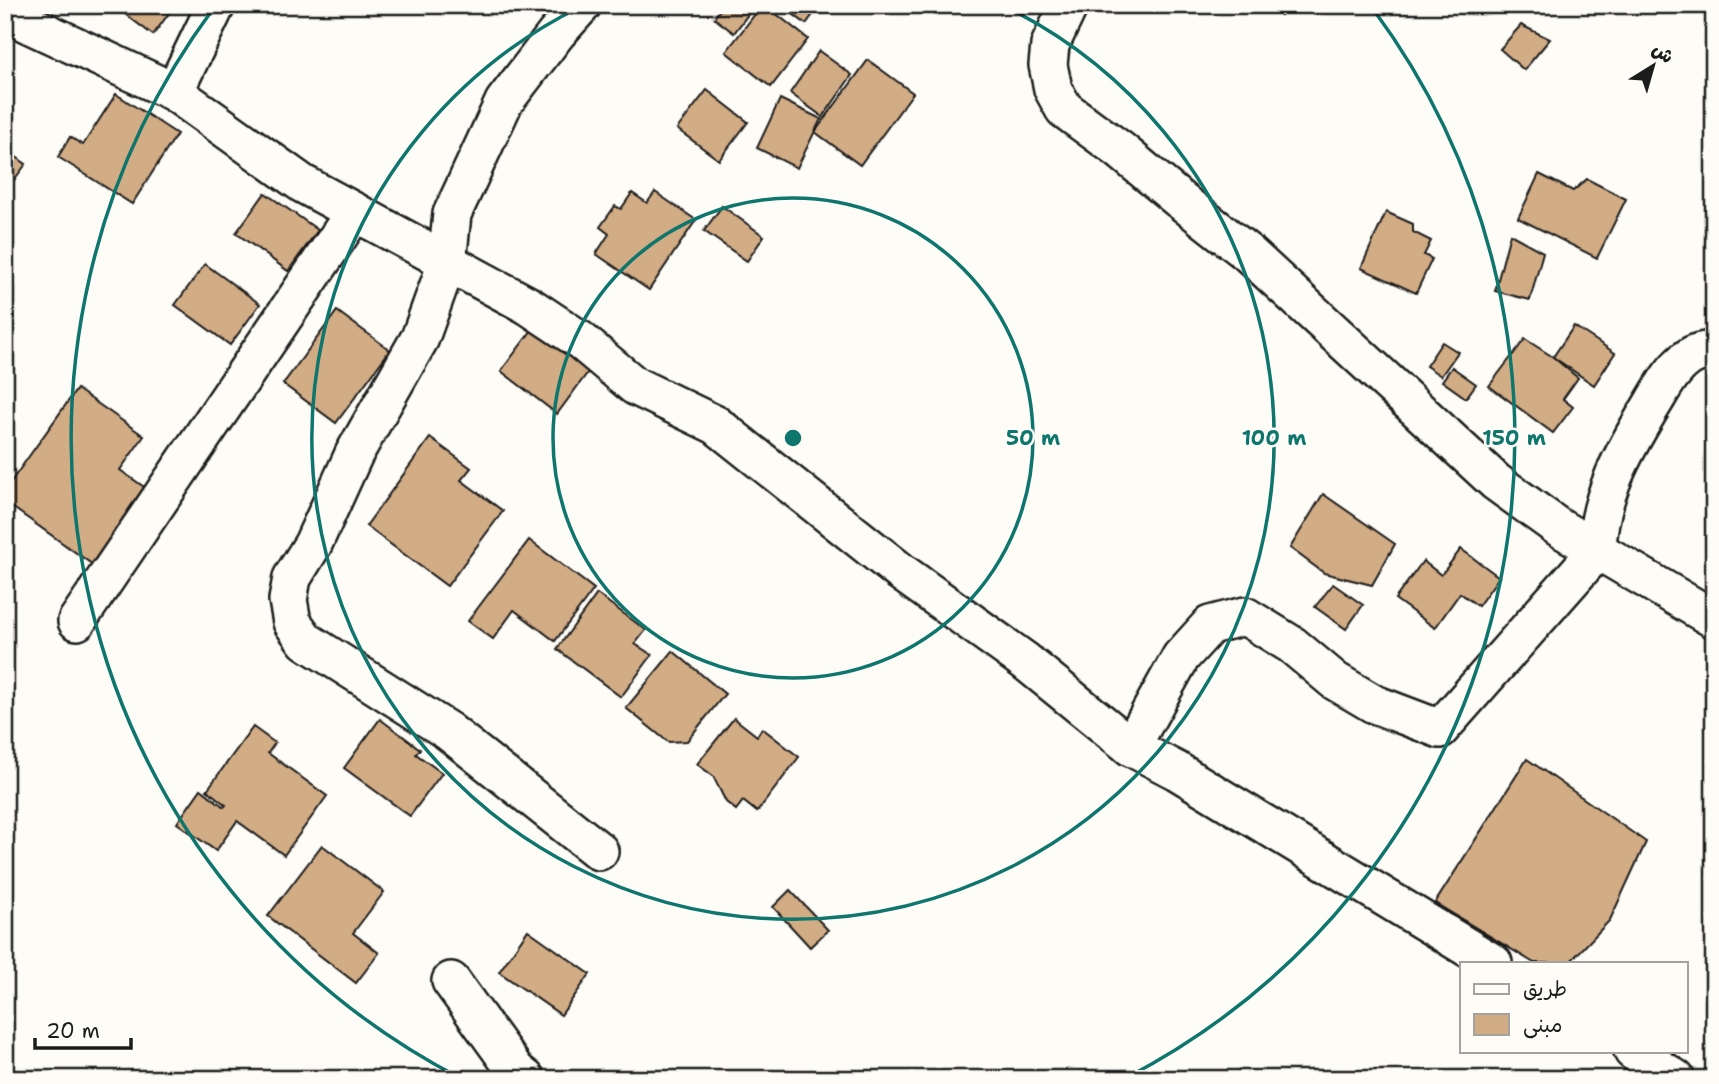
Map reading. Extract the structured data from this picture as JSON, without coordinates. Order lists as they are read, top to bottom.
{
  "legend": ["طريق", "مبنى"],
  "scale_bar": "20 m",
  "north": "top right",
  "rings": ["50 m", "100 m", "150 m"]
}
